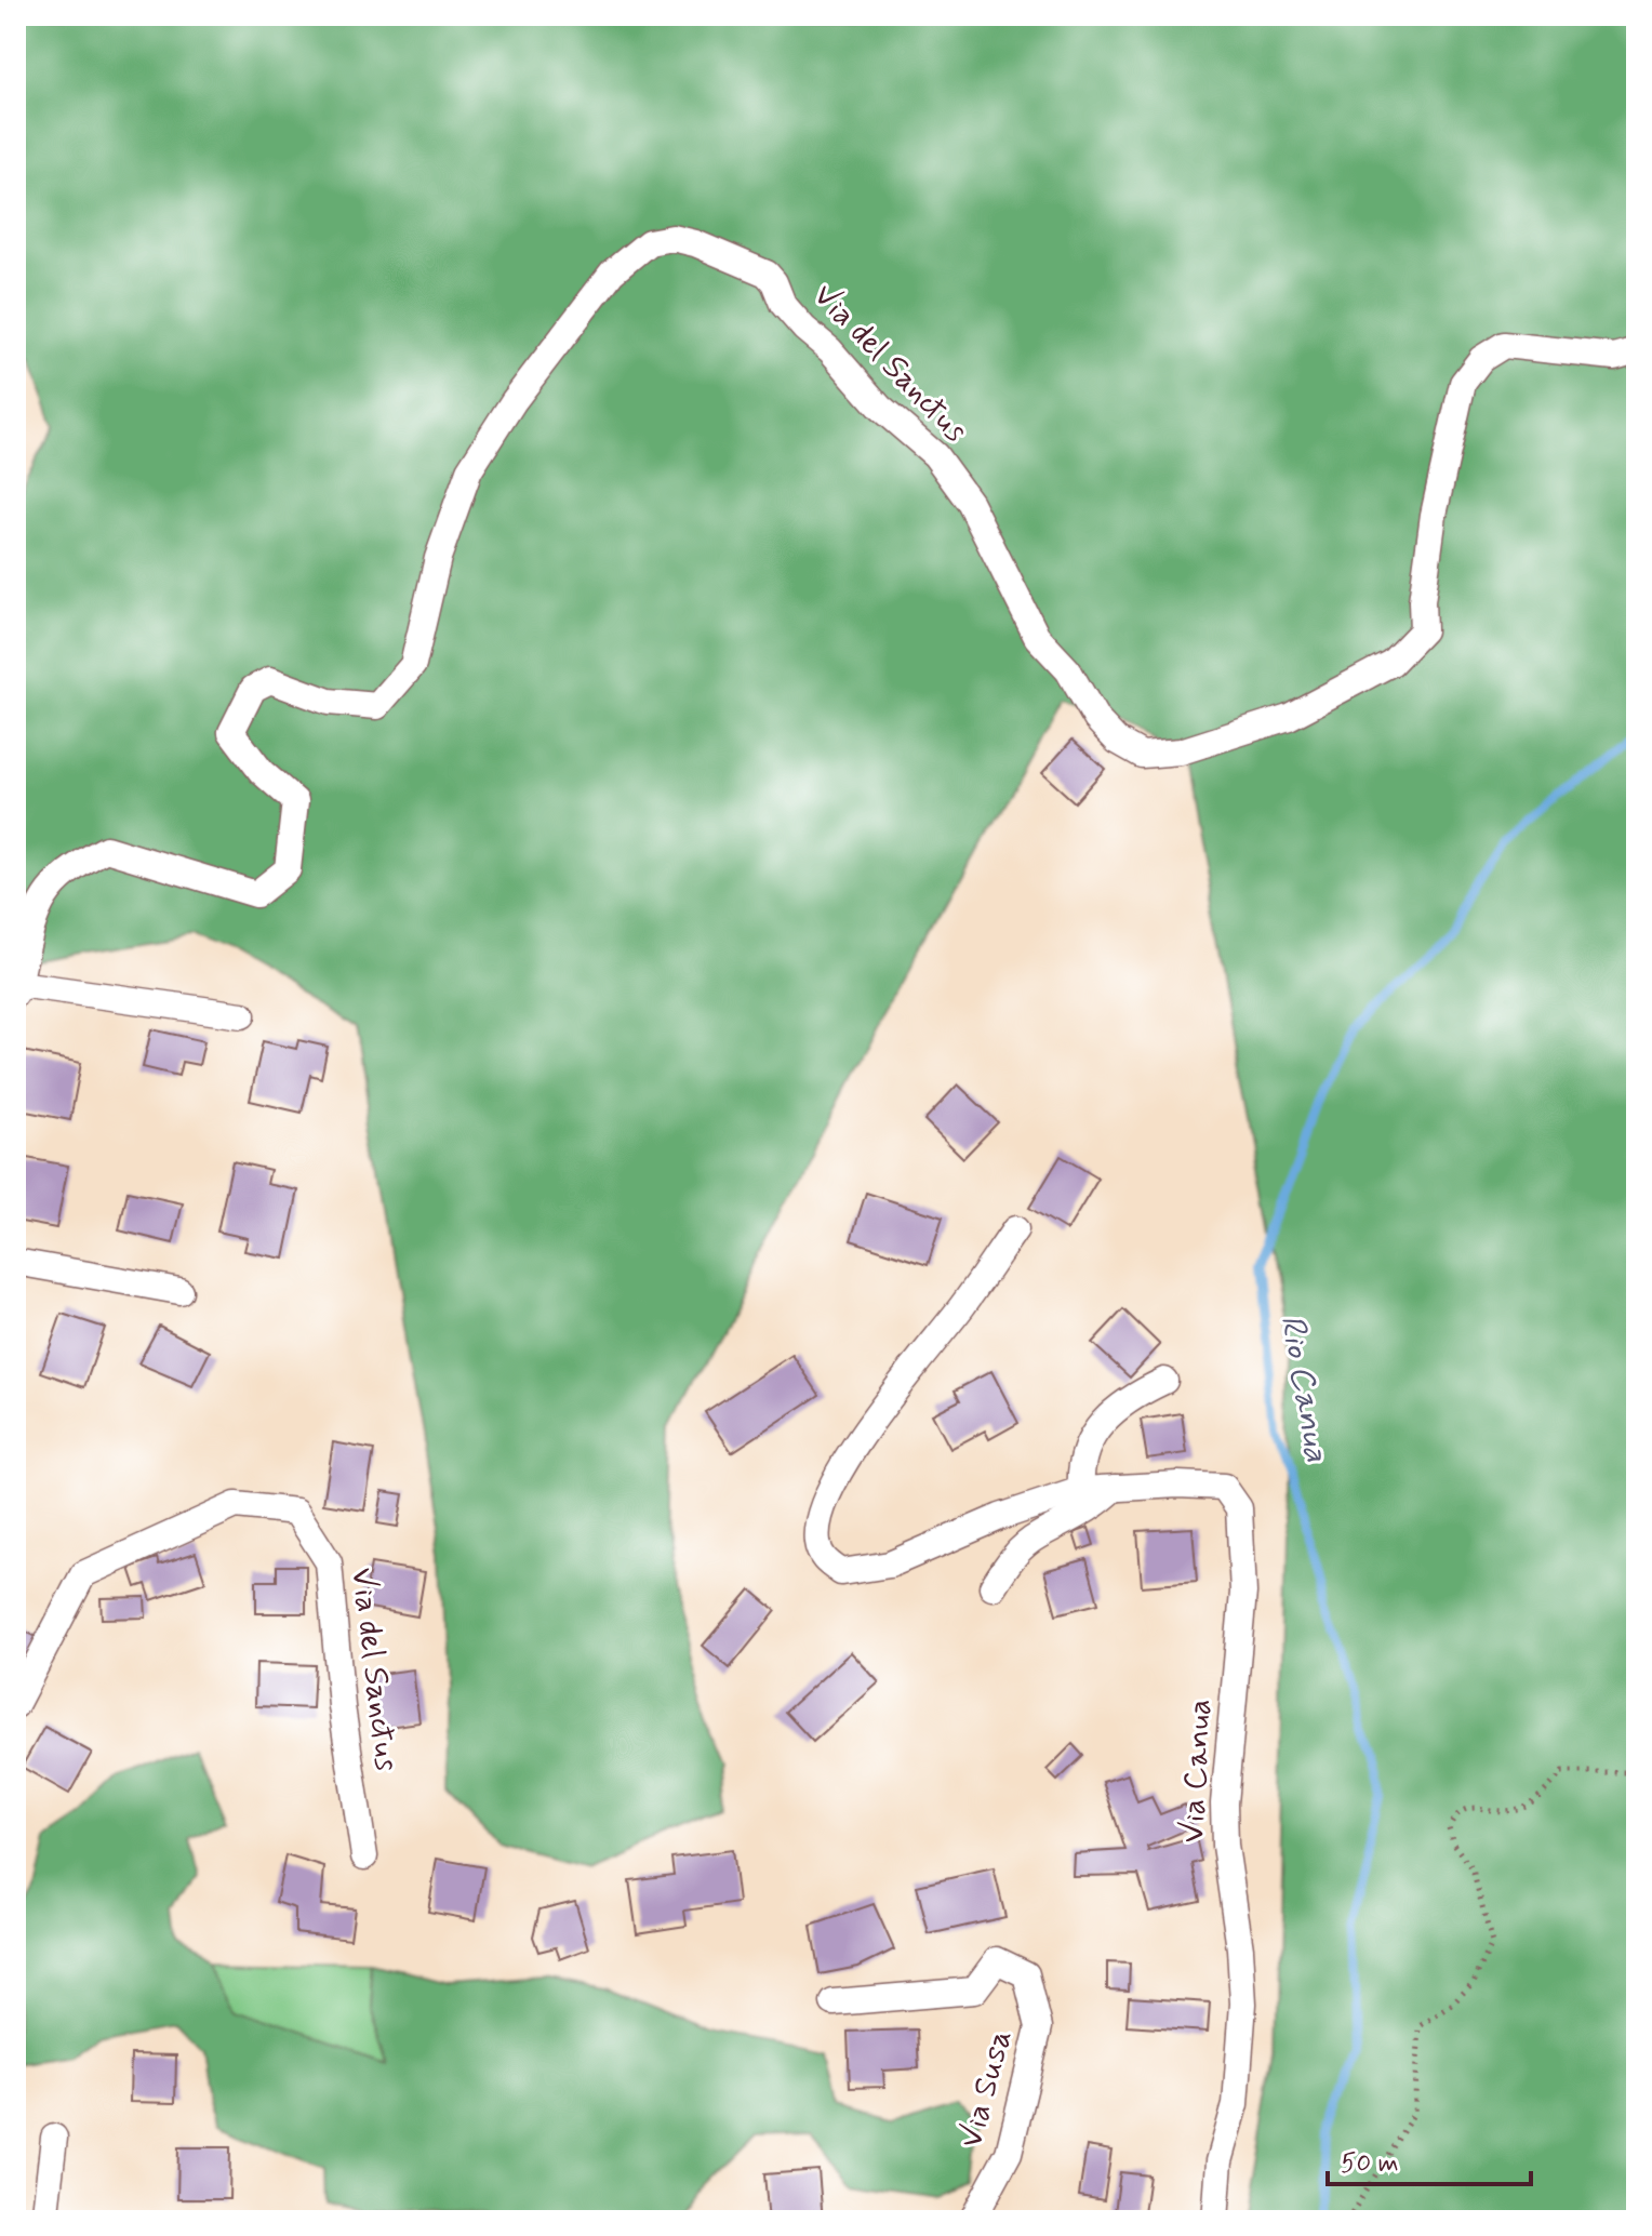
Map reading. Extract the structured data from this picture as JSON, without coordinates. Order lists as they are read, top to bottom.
{
  "streets": {
    "street": ["Via del Sanctus", "Via Canua", "Via Susa"]
  },
  "water": ["Rio Canua"],
  "scale_bar": "50 m"
}
